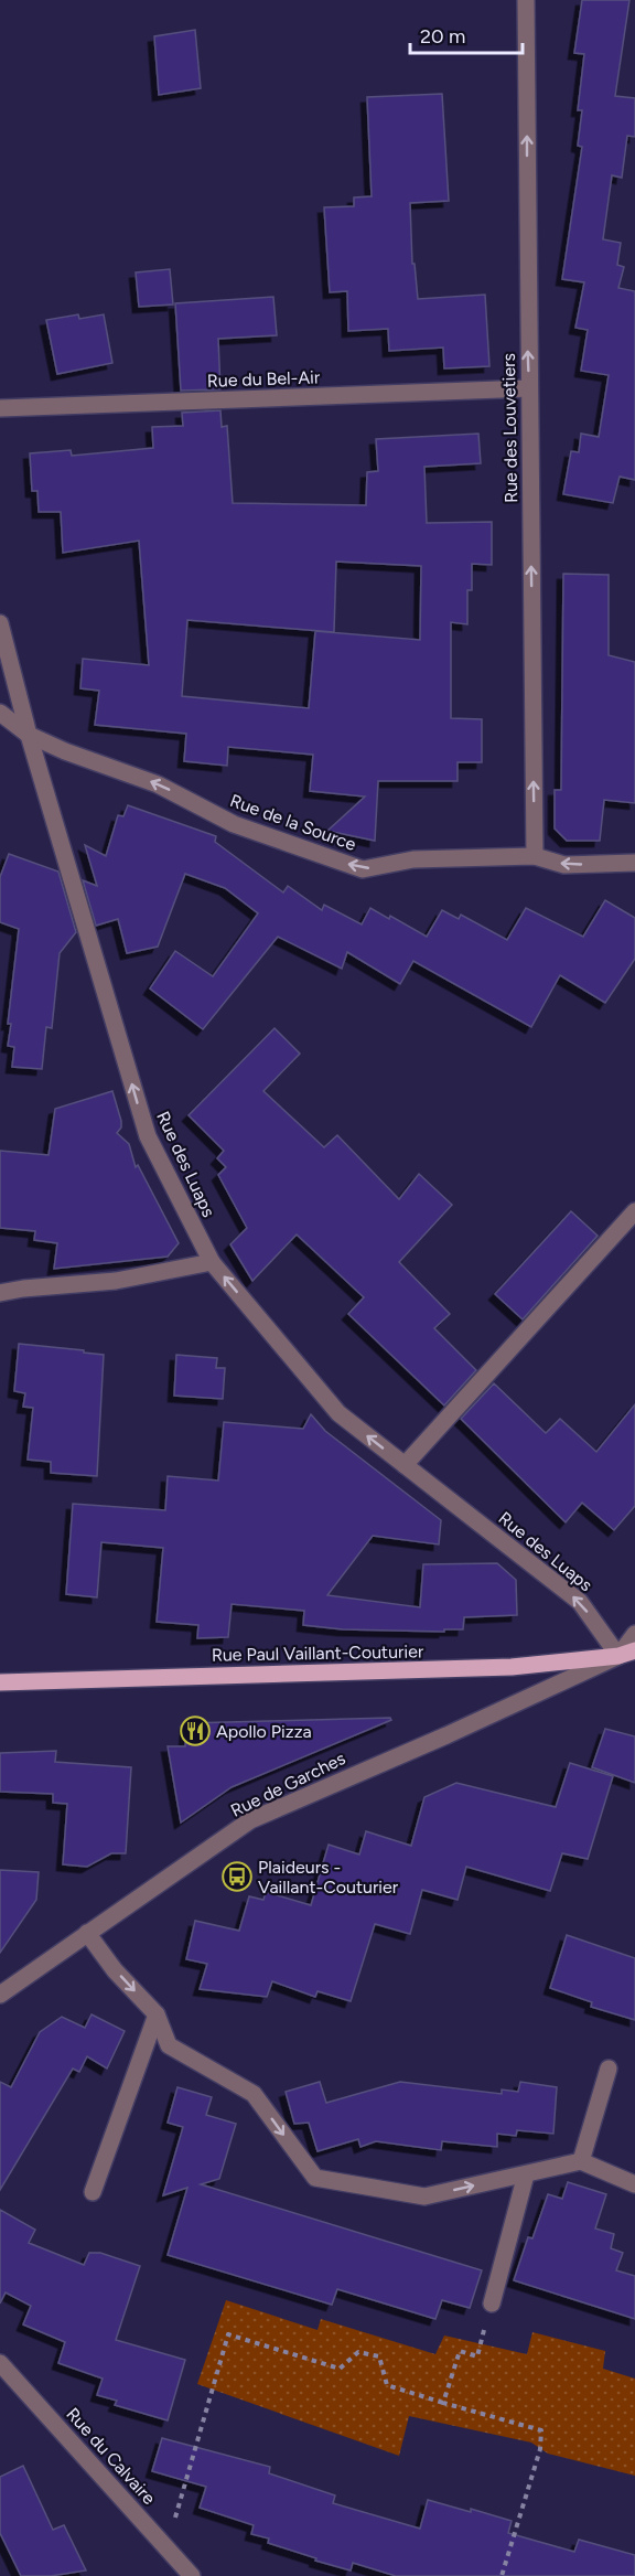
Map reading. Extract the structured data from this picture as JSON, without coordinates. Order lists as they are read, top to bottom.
{
  "streets": {
    "main road": ["Rue Paul Vaillant-Couturier"],
    "street": [
      "Rue du Bel-Air",
      "Rue des Louvetiers",
      "Rue de la Source",
      "Rue des Luaps",
      "Rue de Garches",
      "Rue du Calvaire"
    ]
  },
  "crossings": [
    ["Rue du Bel-Air", "Rue des Louvetiers"],
    ["Rue des Louvetiers", "Rue de la Source"],
    ["Rue de la Source", "Rue des Luaps"],
    ["Rue des Luaps", "Rue Paul Vaillant-Couturier"],
    ["Rue des Luaps", "Rue de Garches"],
    ["Rue Paul Vaillant-Couturier", "Rue de Garches"]
  ],
  "one_way": ["Rue des Louvetiers", "Rue de la Source", "Rue des Luaps"],
  "places": {
    "restaurant": ["Apollo Pizza"],
    "bus stop": ["Plaideurs - Vaillant-Couturier"]
  },
  "scale_bar": "20 m"
}
